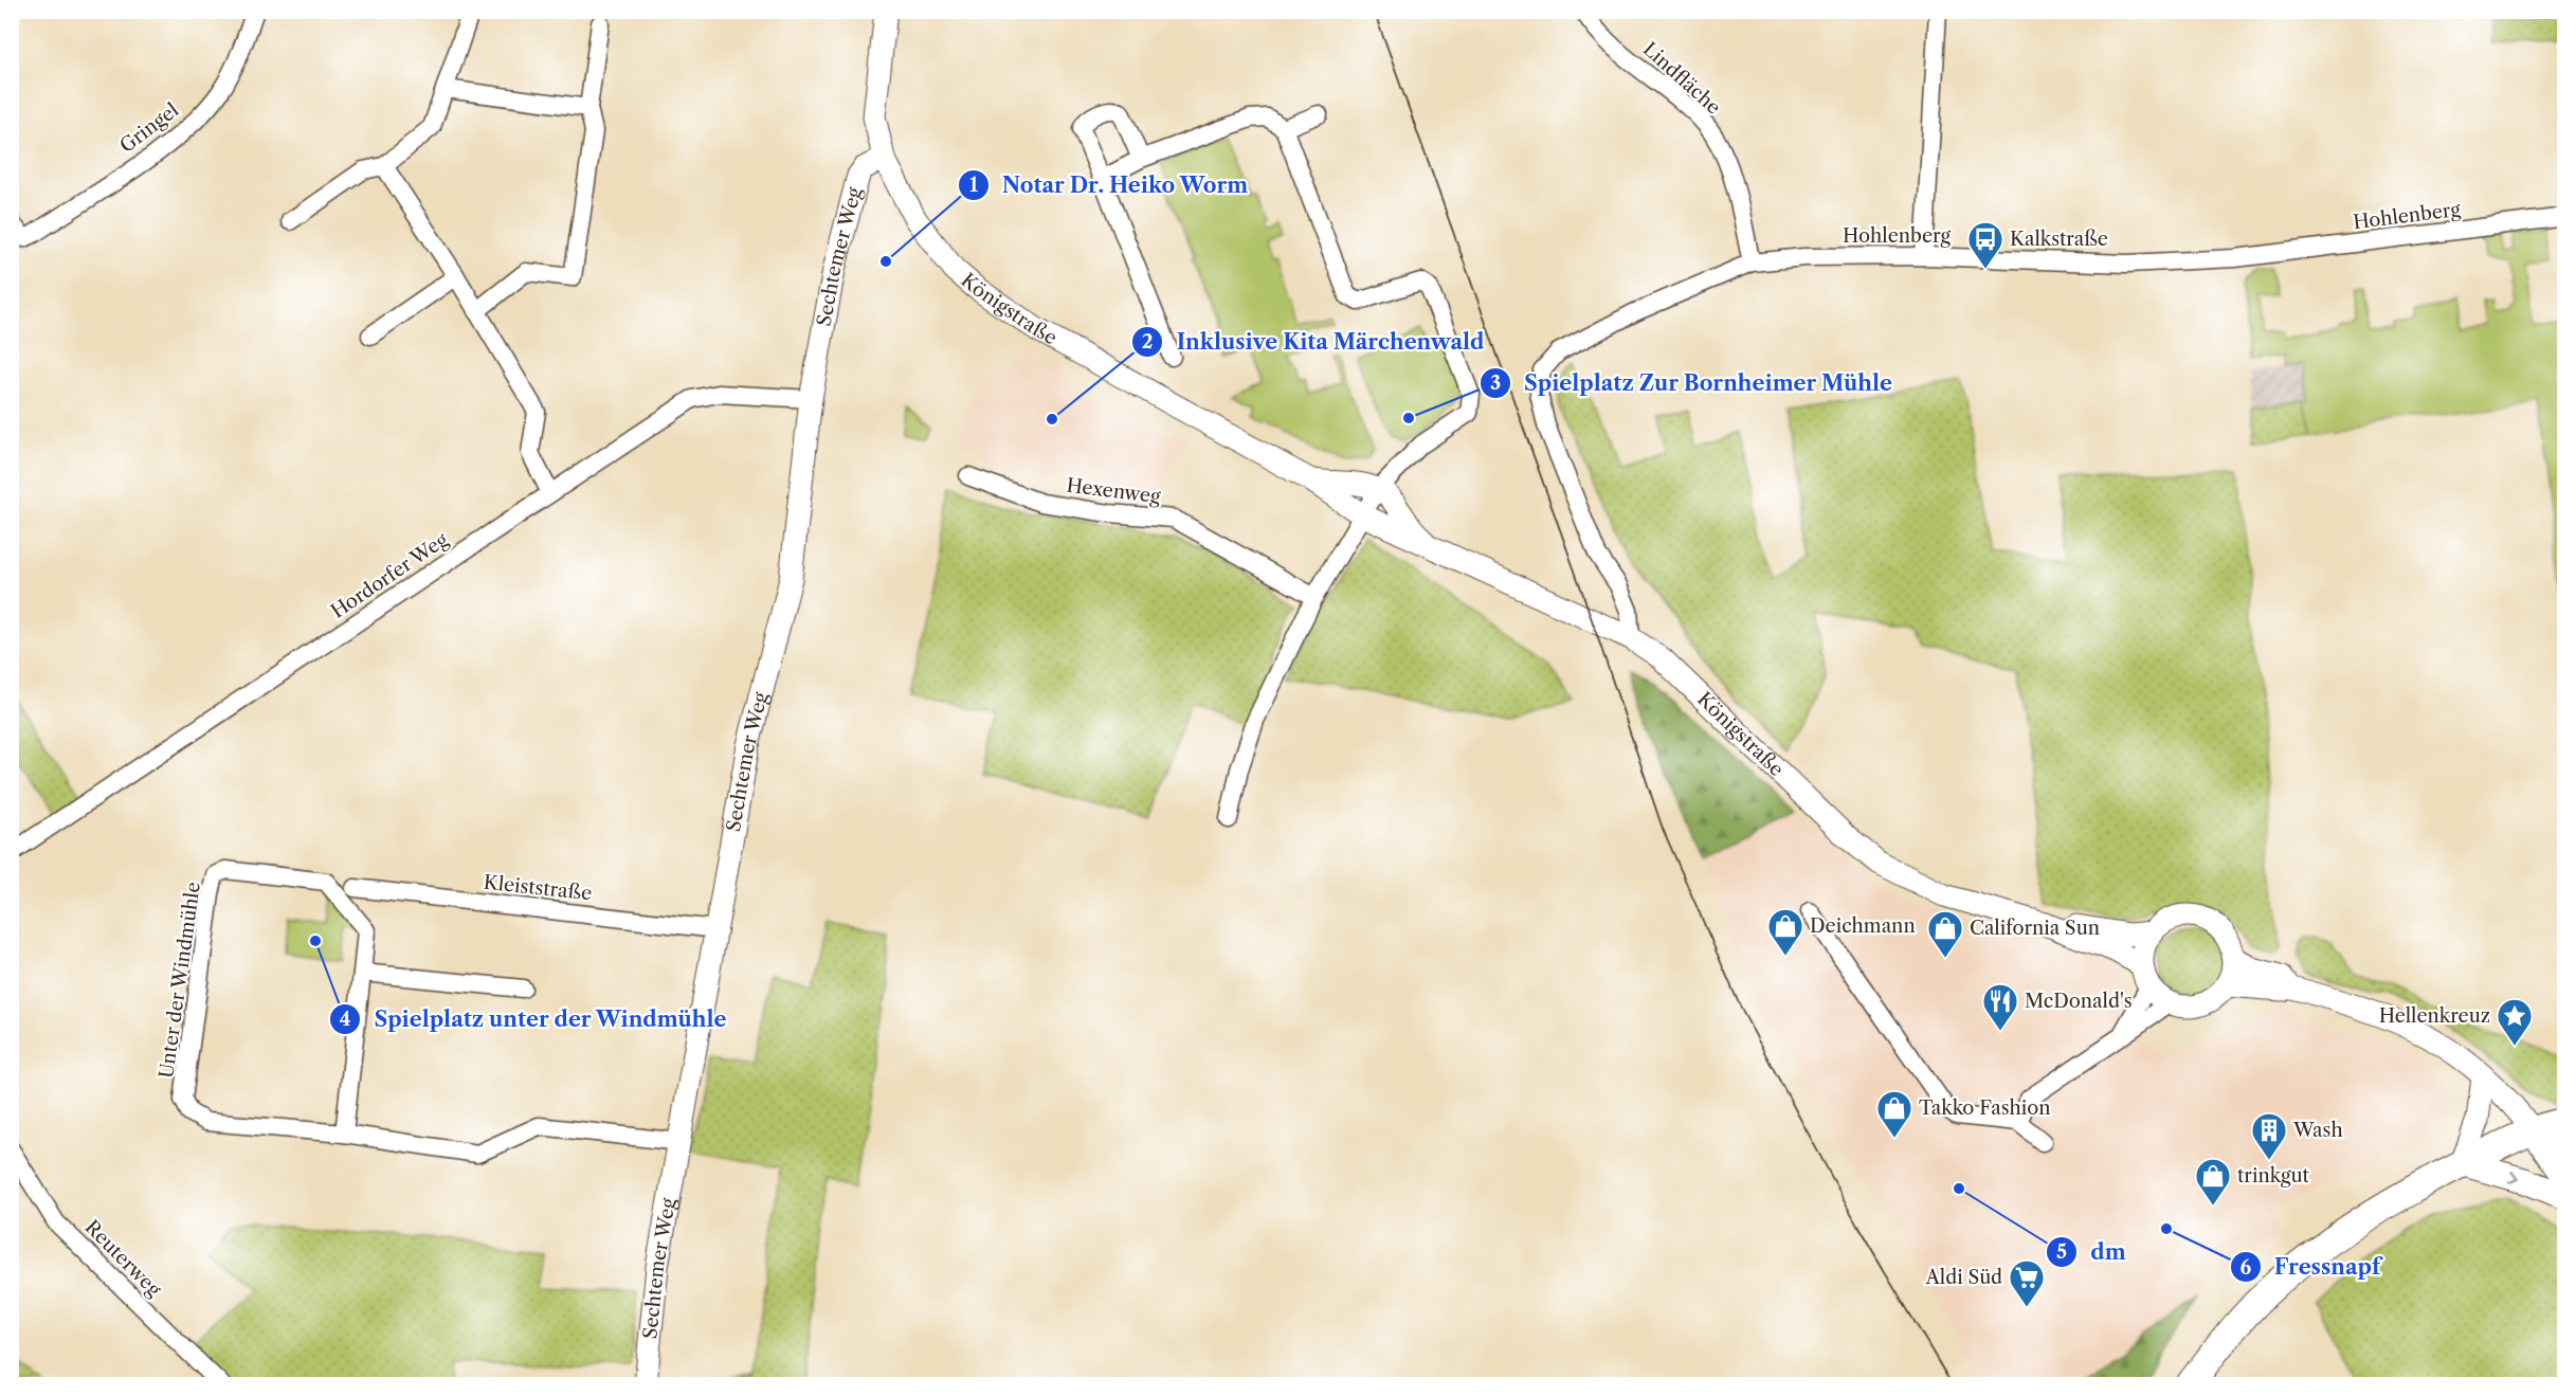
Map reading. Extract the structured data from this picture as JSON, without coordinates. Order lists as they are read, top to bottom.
{
  "streets": {
    "street": [
      "Lindfläche",
      "Gringel",
      "Hohlenberg",
      "Sechtemer Weg",
      "Königstraße",
      "Hexenweg",
      "Hordorfer Weg",
      "Kleiststraße",
      "Unter der Windmühle",
      "Reuterweg"
    ]
  },
  "crossings": [
    ["Lindfläche", "Hohlenberg"],
    ["Hohlenberg", "Königstraße"],
    ["Sechtemer Weg", "Königstraße"],
    ["Sechtemer Weg", "Hordorfer Weg"],
    ["Sechtemer Weg", "Kleiststraße"],
    ["Sechtemer Weg", "Unter der Windmühle"]
  ],
  "places": {
    "other": [
      "Notar Dr. Heiko Worm",
      "Spielplatz Zur Bornheimer Mühle",
      "Inklusive Kita Märchenwald",
      "Spielplatz unter der Windmühle",
      "dm",
      "Fressnapf"
    ],
    "bus stop": ["Kalkstraße"],
    "shop": [
      "Deichmann",
      "California Sun",
      "Takko Fashion",
      "trinkgut"
    ],
    "restaurant": ["McDonald's"],
    "place": ["Hellenkreuz"],
    "building": ["Wash"],
    "supermarket": ["Aldi Süd"]
  }
}
